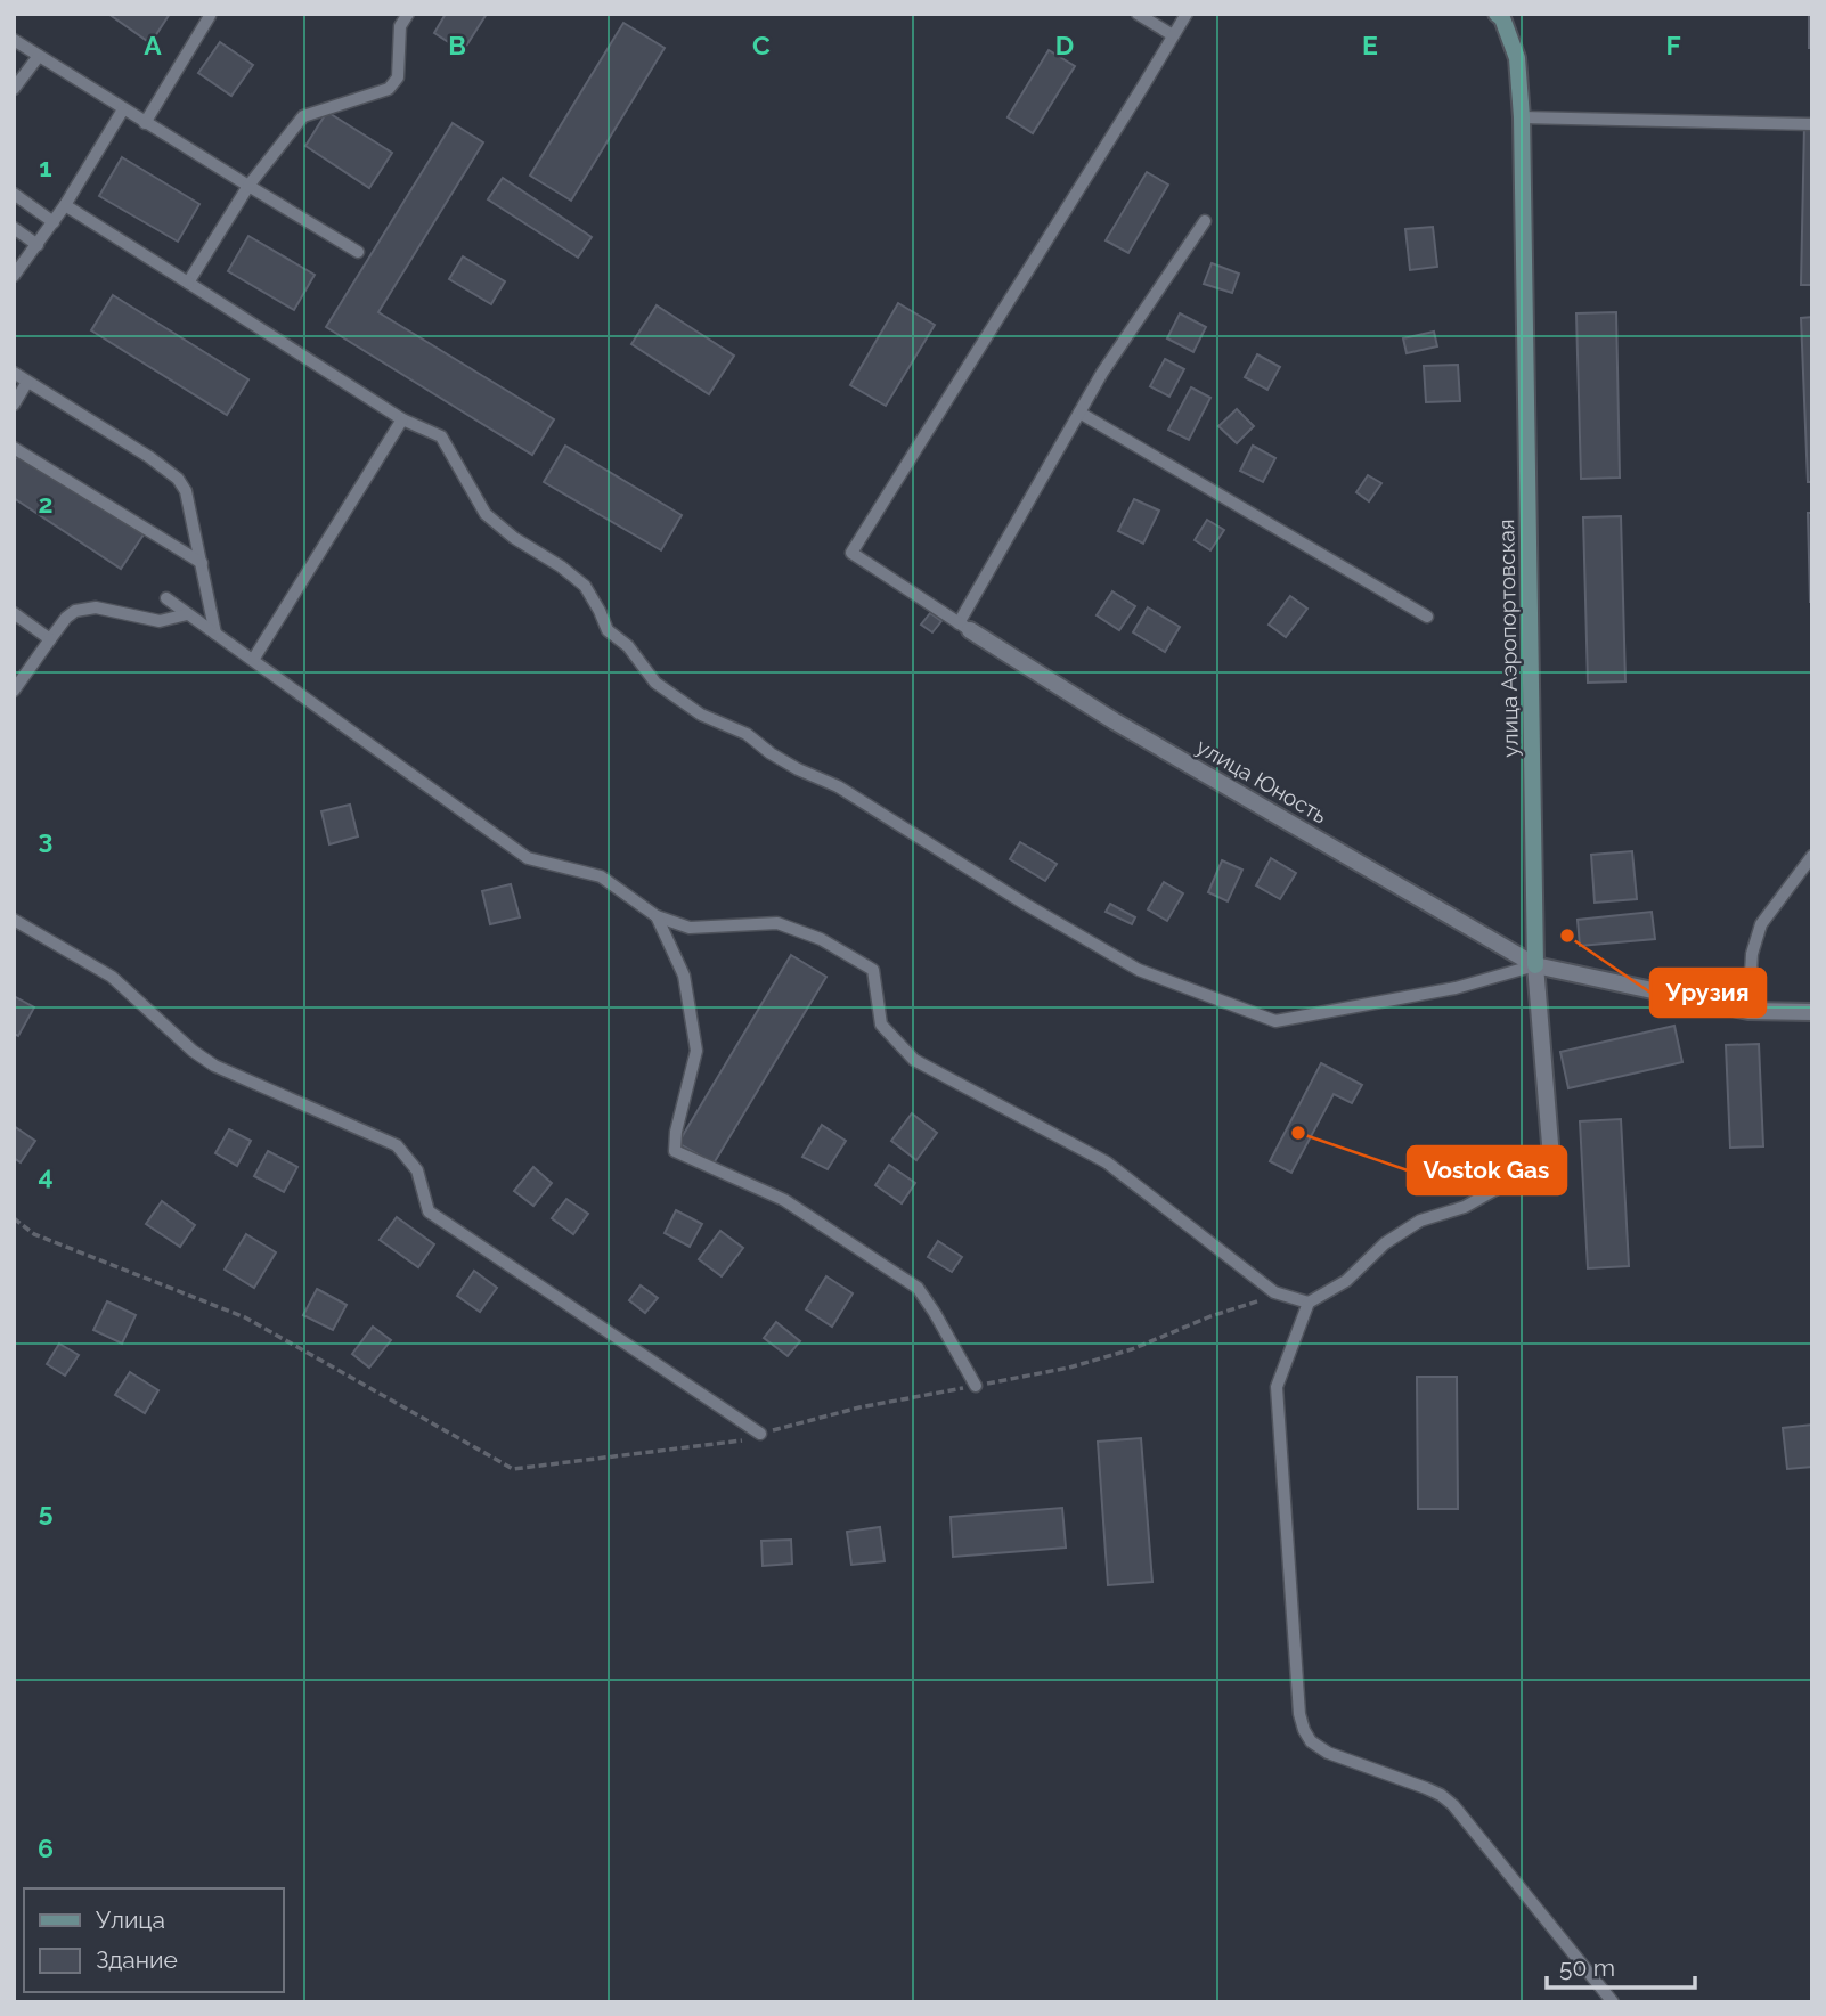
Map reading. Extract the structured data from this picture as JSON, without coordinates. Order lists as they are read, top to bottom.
{
  "streets": {
    "street": ["улица Аэропортовская", "улица Юность"]
  },
  "crossings": [
    ["улица Аэропортовская", "улица Юность"]
  ],
  "places": ["Урузия", "Vostok Gas"],
  "legend": ["Улица", "Здание"],
  "scale_bar": "50 m",
  "grid": {
    "columns": [
      "A",
      "B",
      "C",
      "D",
      "E",
      "F"
    ],
    "rows": [
      "1",
      "2",
      "3",
      "4",
      "5",
      "6"
    ]
  }
}
